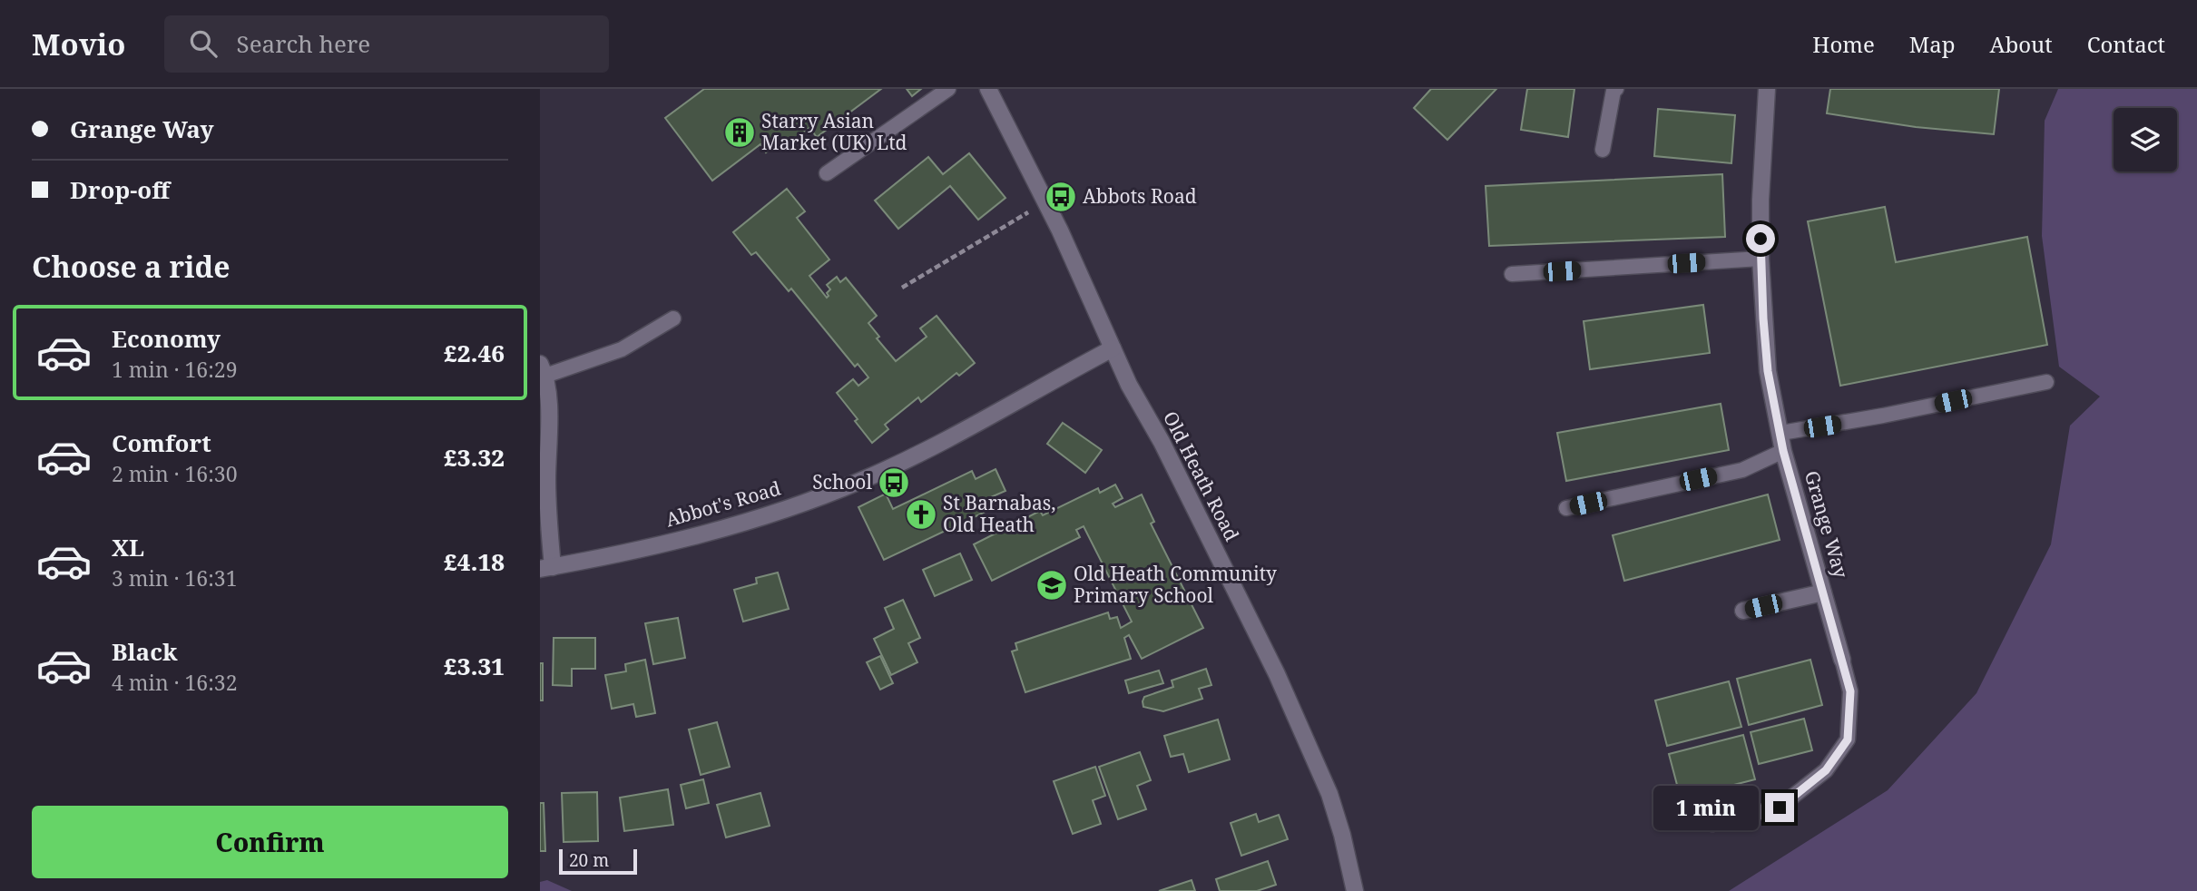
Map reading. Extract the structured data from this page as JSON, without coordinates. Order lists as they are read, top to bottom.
{
  "streets": {
    "street": ["Old Heath Road", "Abbot's Road", "Grange Way"]
  },
  "crossings": [
    ["Old Heath Road", "Abbot's Road"]
  ],
  "places": {
    "building": ["Starry Asian Market (UK) Ltd"],
    "bus stop": ["Abbots Road", "School"],
    "church": ["St Barnabas, Old Heath"],
    "school or university": ["Old Heath Community Primary School"]
  },
  "scale_bar": "20 m",
  "page": {
    "header": "Movio",
    "search": "Search here",
    "nav": [
      "Home",
      "Map",
      "About",
      "Contact"
    ],
    "banner": ["Grange Way", "Drop-off"],
    "heading": "Choose a ride",
    "list": [
      {
        "name": "Economy",
        "note": "1 min · 16:29",
        "value": "£2.46"
      },
      {
        "name": "Comfort",
        "note": "2 min · 16:30",
        "value": "£3.32"
      },
      {
        "name": "XL",
        "note": "3 min · 16:31",
        "value": "£4.18"
      },
      {
        "name": "Black",
        "note": "4 min · 16:32",
        "value": "£3.31"
      }
    ],
    "bubble": "1 min",
    "buttons": "Confirm",
    "scale": "20 m"
  }
}
